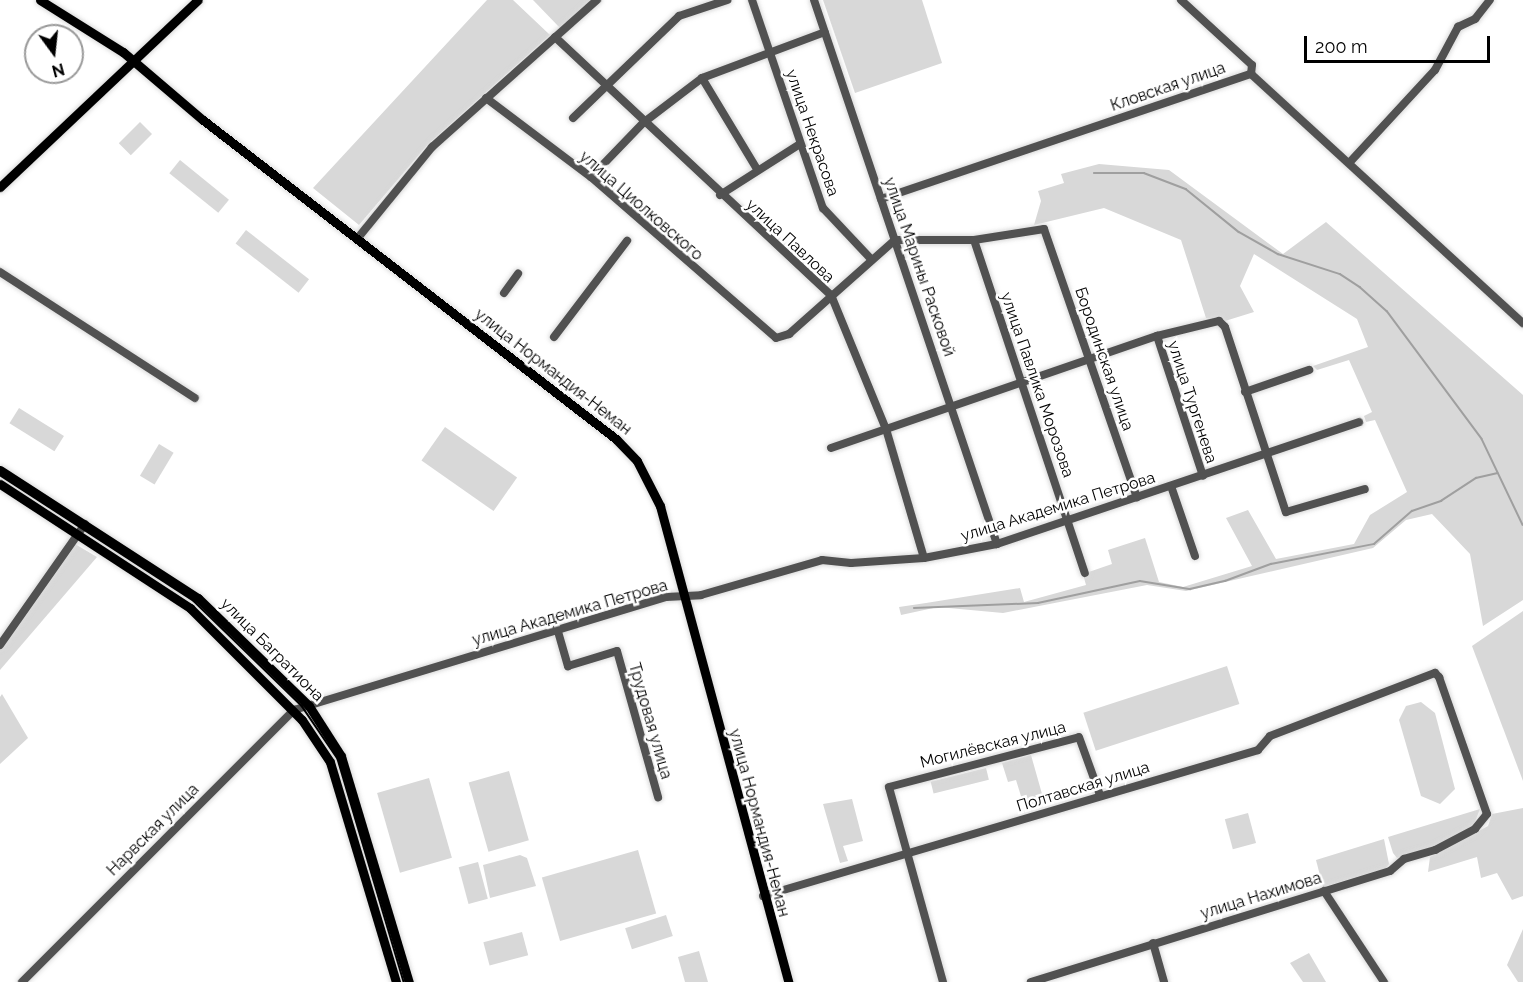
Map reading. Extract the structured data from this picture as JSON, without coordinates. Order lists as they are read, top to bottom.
{
  "streets": {
    "main road": ["улица Нормандия-Неман", "улица Багратиона"],
    "street": [
      "Кловская улица",
      "улица Некрасова",
      "улица Циолковского",
      "улица Павлова",
      "улица Марины Расковой",
      "Бородинская улица",
      "улица Павлика Морозова",
      "улица Тургенева",
      "улица Академика Петрова",
      "Трудовая улица",
      "Могилёвская улица",
      "Полтавская улица",
      "Нарвская улица",
      "улица Нахимова"
    ]
  },
  "crossings": [
    ["Кловская улица", "улица Марины Расковой"],
    ["улица Циолковского", "улица Павлова"],
    ["улица Павлова", "улица Академика Петрова"],
    ["улица Марины Расковой", "улица Академика Петрова"],
    ["Бородинская улица", "улица Павлика Морозова"],
    ["Бородинская улица", "улица Академика Петрова"],
    ["улица Нормандия-Неман", "улица Академика Петрова"],
    ["улица Нормандия-Неман", "Полтавская улица"],
    ["улица Павлика Морозова", "улица Академика Петрова"],
    ["улица Тургенева", "улица Академика Петрова"],
    ["улица Академика Петрова", "улица Багратиона"],
    ["улица Академика Петрова", "Трудовая улица"],
    ["улица Багратиона", "Нарвская улица"],
    ["Могилёвская улица", "Полтавская улица"],
    ["Полтавская улица", "улица Нахимова"]
  ],
  "scale_bar": "200 m",
  "north": "bottom"
}
